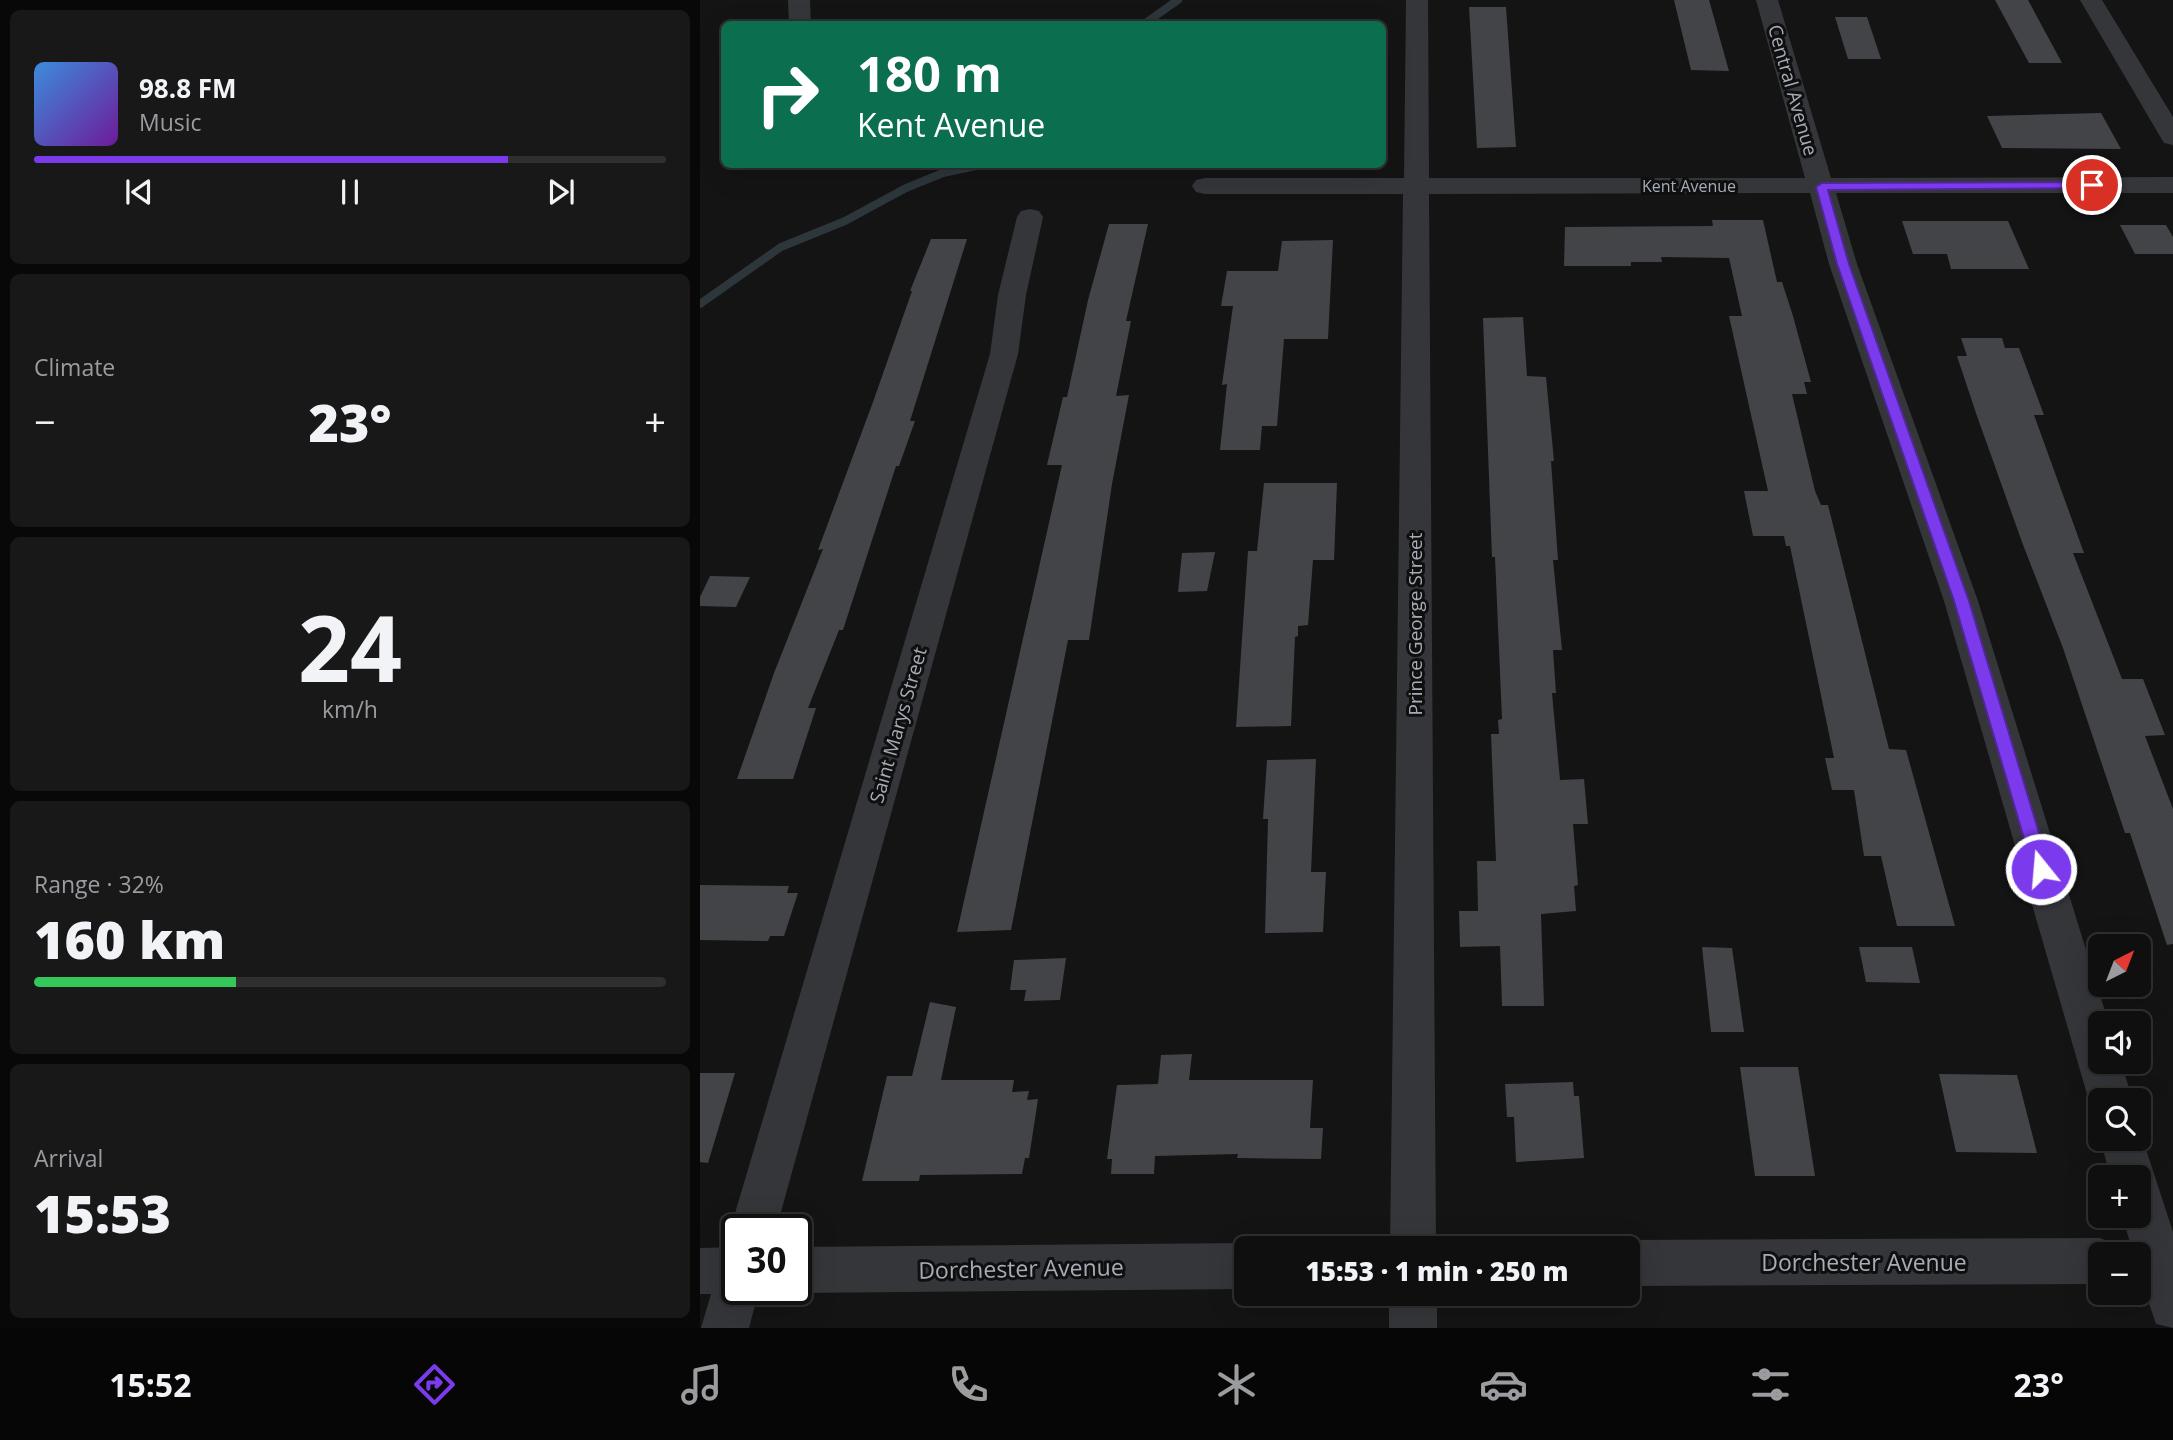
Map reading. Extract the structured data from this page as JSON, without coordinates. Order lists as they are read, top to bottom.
{
  "streets": {
    "street": [
      "Central Avenue",
      "Kent Avenue",
      "Prince George Street",
      "Saint Marys Street",
      "Dorchester Avenue"
    ]
  },
  "crossings": [
    ["Central Avenue", "Kent Avenue"],
    ["Kent Avenue", "Prince George Street"]
  ],
  "north": "top right",
  "page": {
    "turn": ["180 m", "Kent Avenue"],
    "song": ["98.8 FM", "Music"],
    "tile": [
      "Climate",
      ["24", "km/h"],
      ["Range · 32%", "160 km"],
      ["Arrival", "15:53"]
    ],
    "heat": ["−", "23°", "+"],
    "map_buttons": ["+", "−"],
    "limit": "30",
    "trip": "15:53 · 1 min · 250 m",
    "tabs": ["15:52", "23°"]
  }
}
